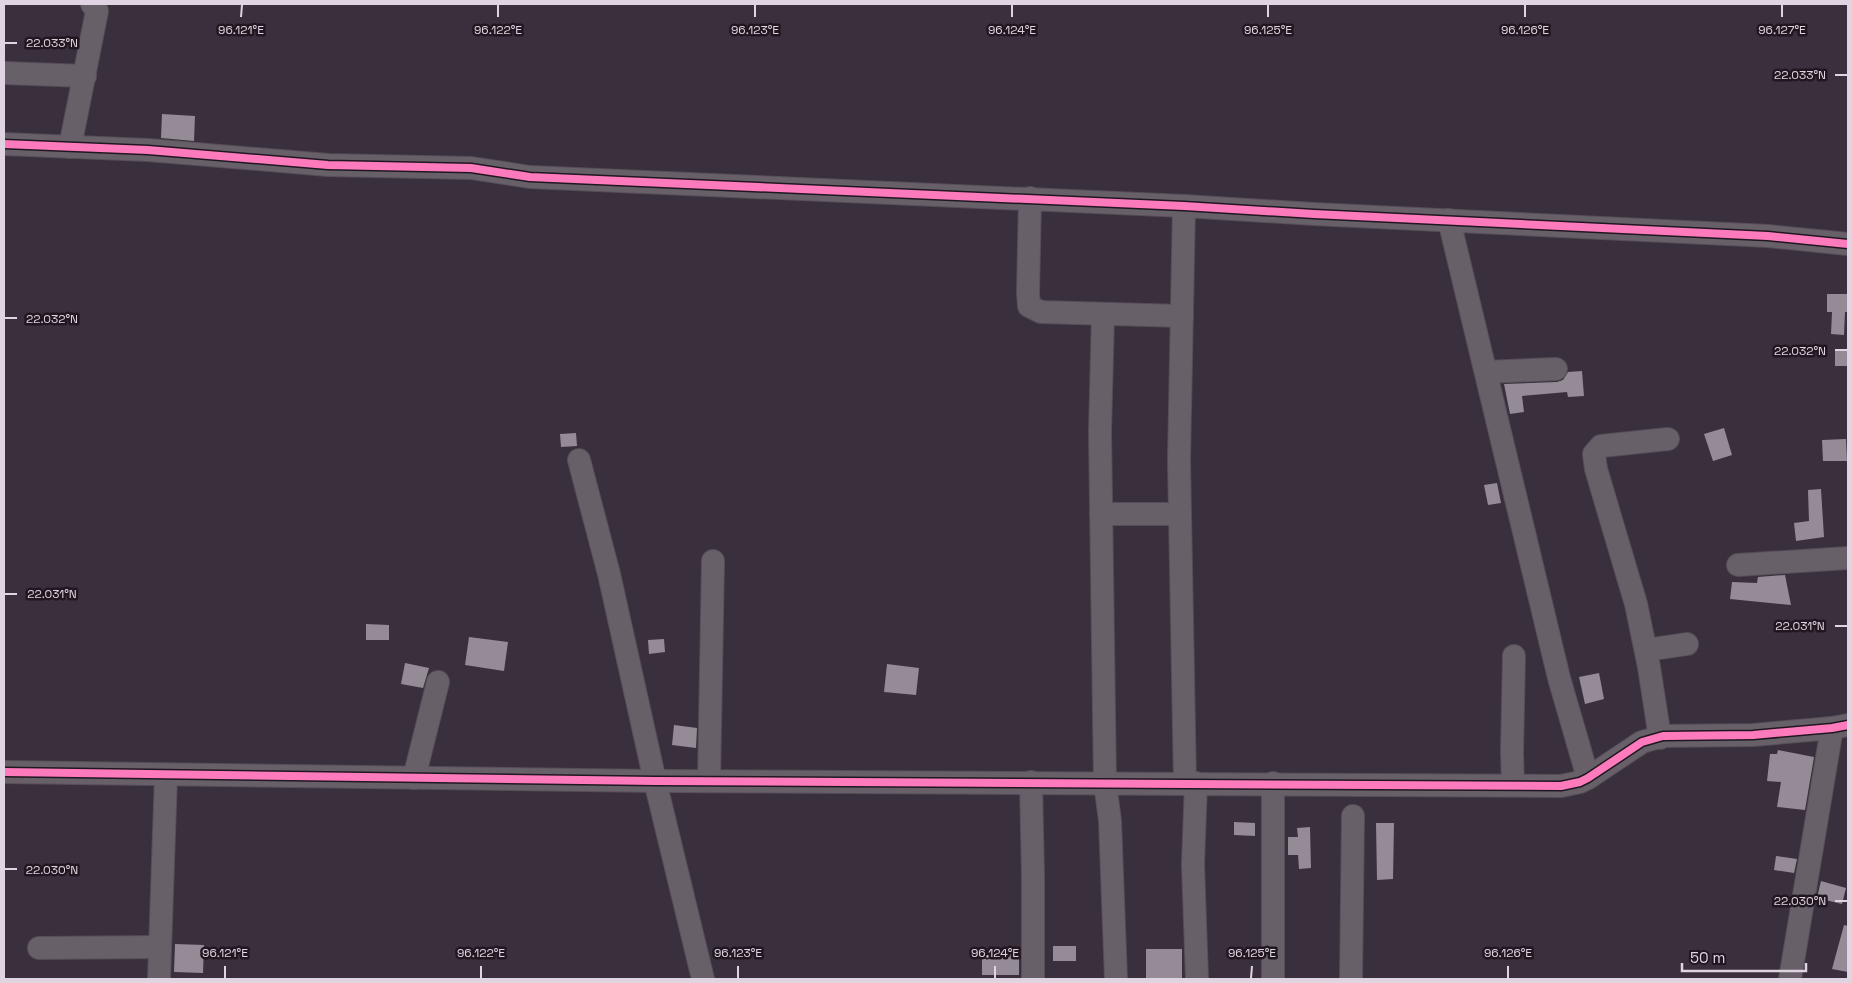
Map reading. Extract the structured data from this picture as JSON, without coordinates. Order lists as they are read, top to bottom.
{
  "scale_bar": "50 m",
  "coordinates": [
    "96.121°E",
    "96.122°E",
    "96.123°E",
    "96.124°E",
    "96.125°E",
    "96.126°E",
    "96.127°E",
    "22.033°N",
    "22.032°N",
    "22.031°N",
    "22.030°N"
  ]
}
